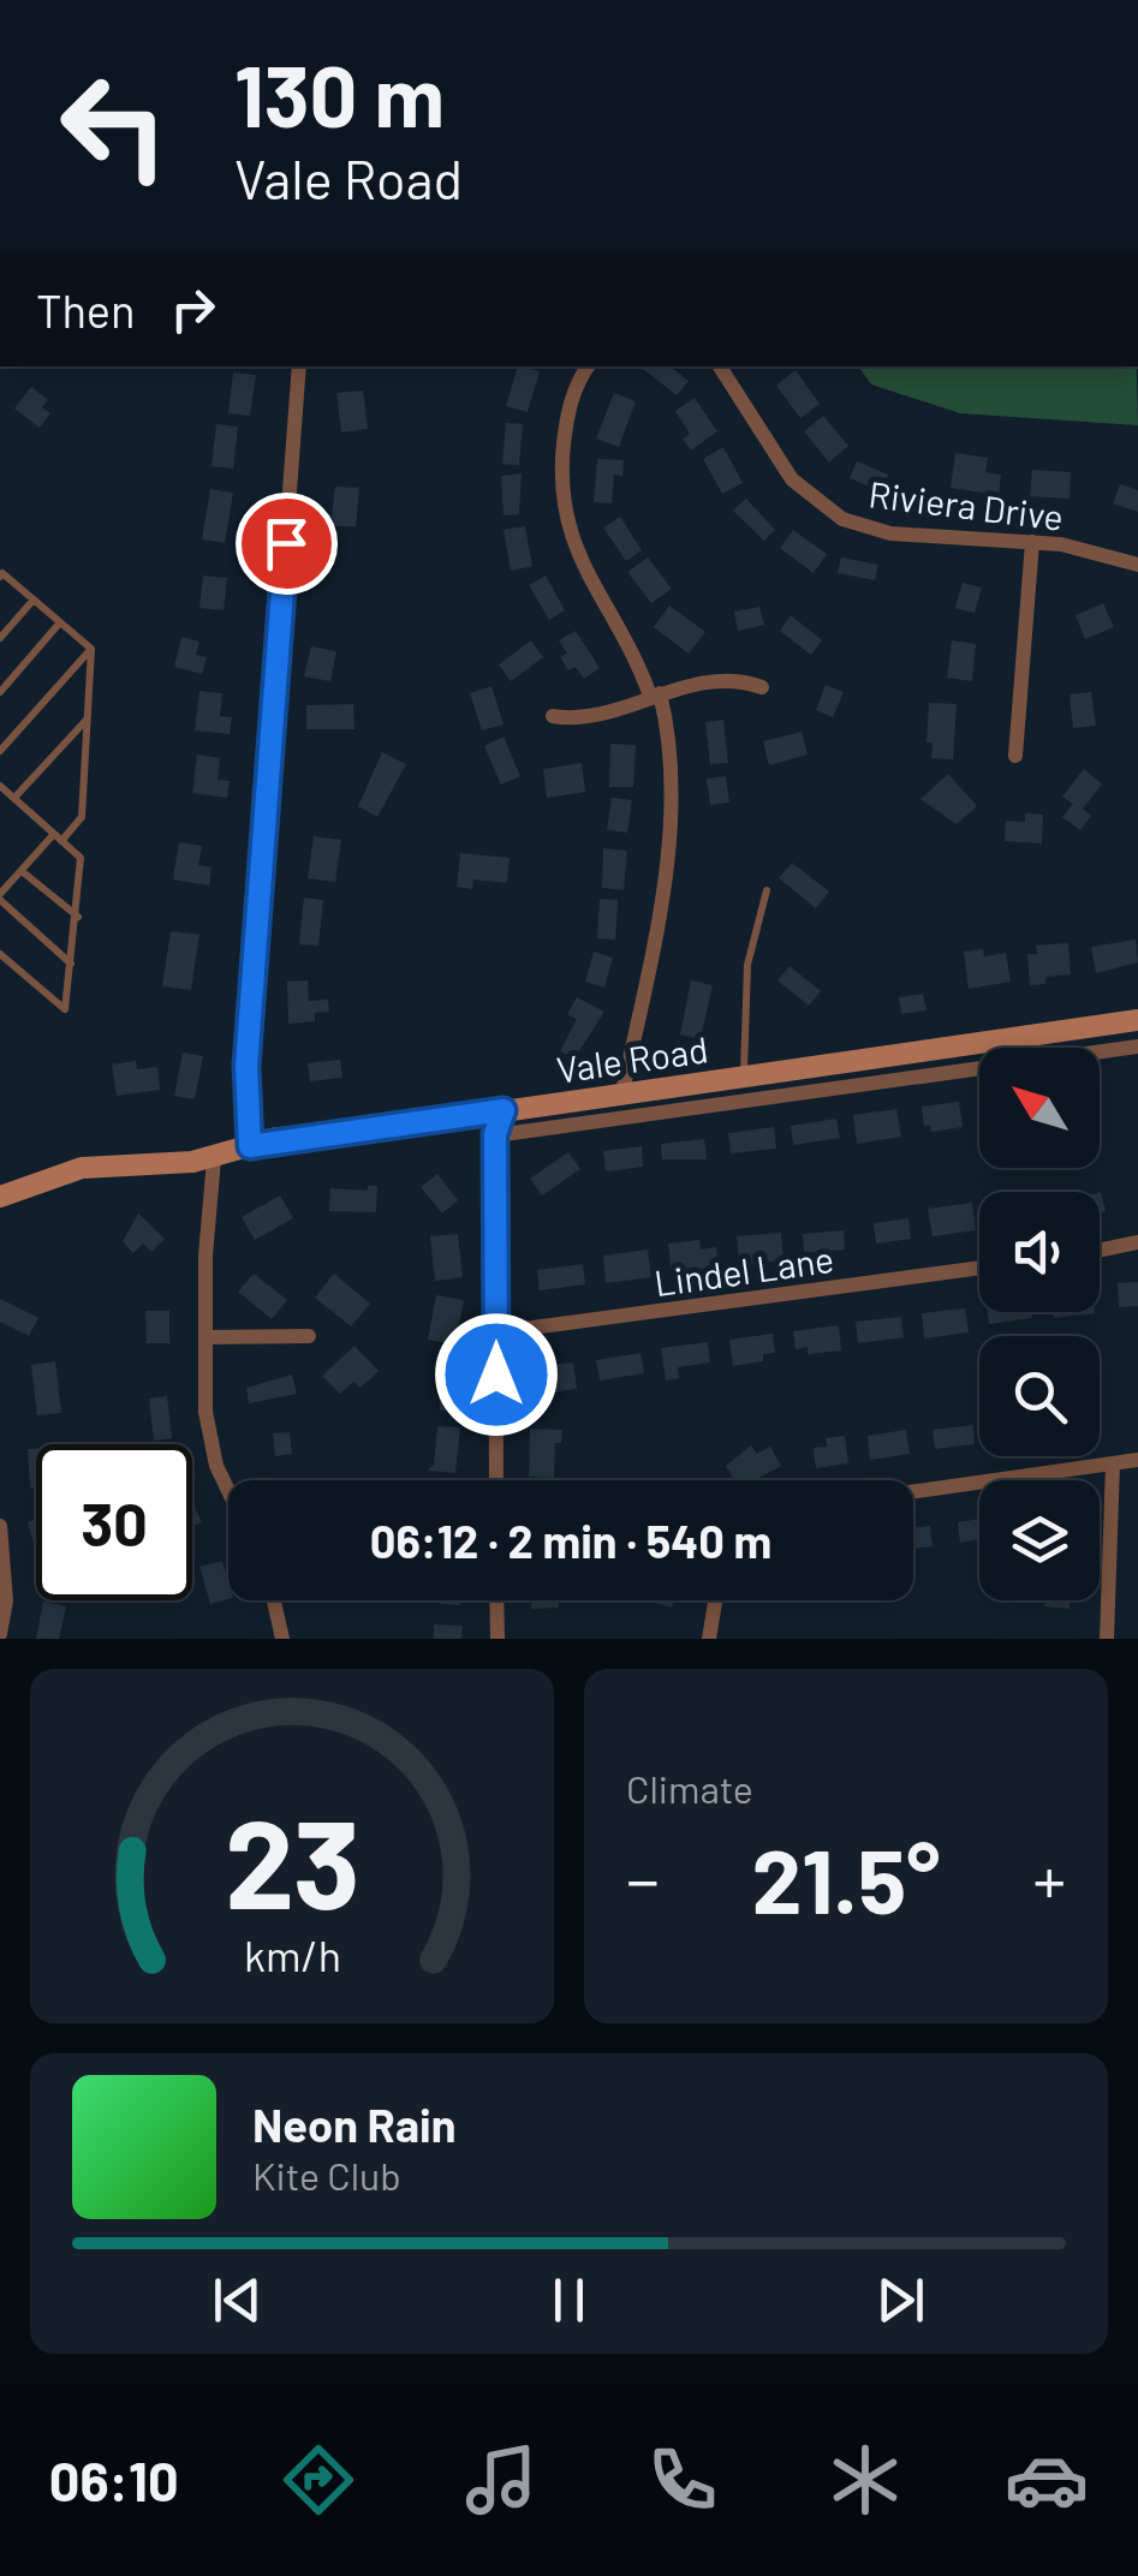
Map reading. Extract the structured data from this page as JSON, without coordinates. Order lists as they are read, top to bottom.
{
  "streets": {
    "main road": ["Vale Road"],
    "street": ["Riviera Drive", "Lindel Lane"]
  },
  "north": "top left",
  "page": {
    "turn": ["130 m", "Vale Road"],
    "then": "Then",
    "limit": "30",
    "trip": "06:12 · 2 min · 540 m",
    "tile": "Climate",
    "heat": ["−", "21.5°", "+"],
    "song": ["Neon Rain", "Kite Club"],
    "tabs": "06:10",
    "gauge": ["23", "km/h"]
  }
}
